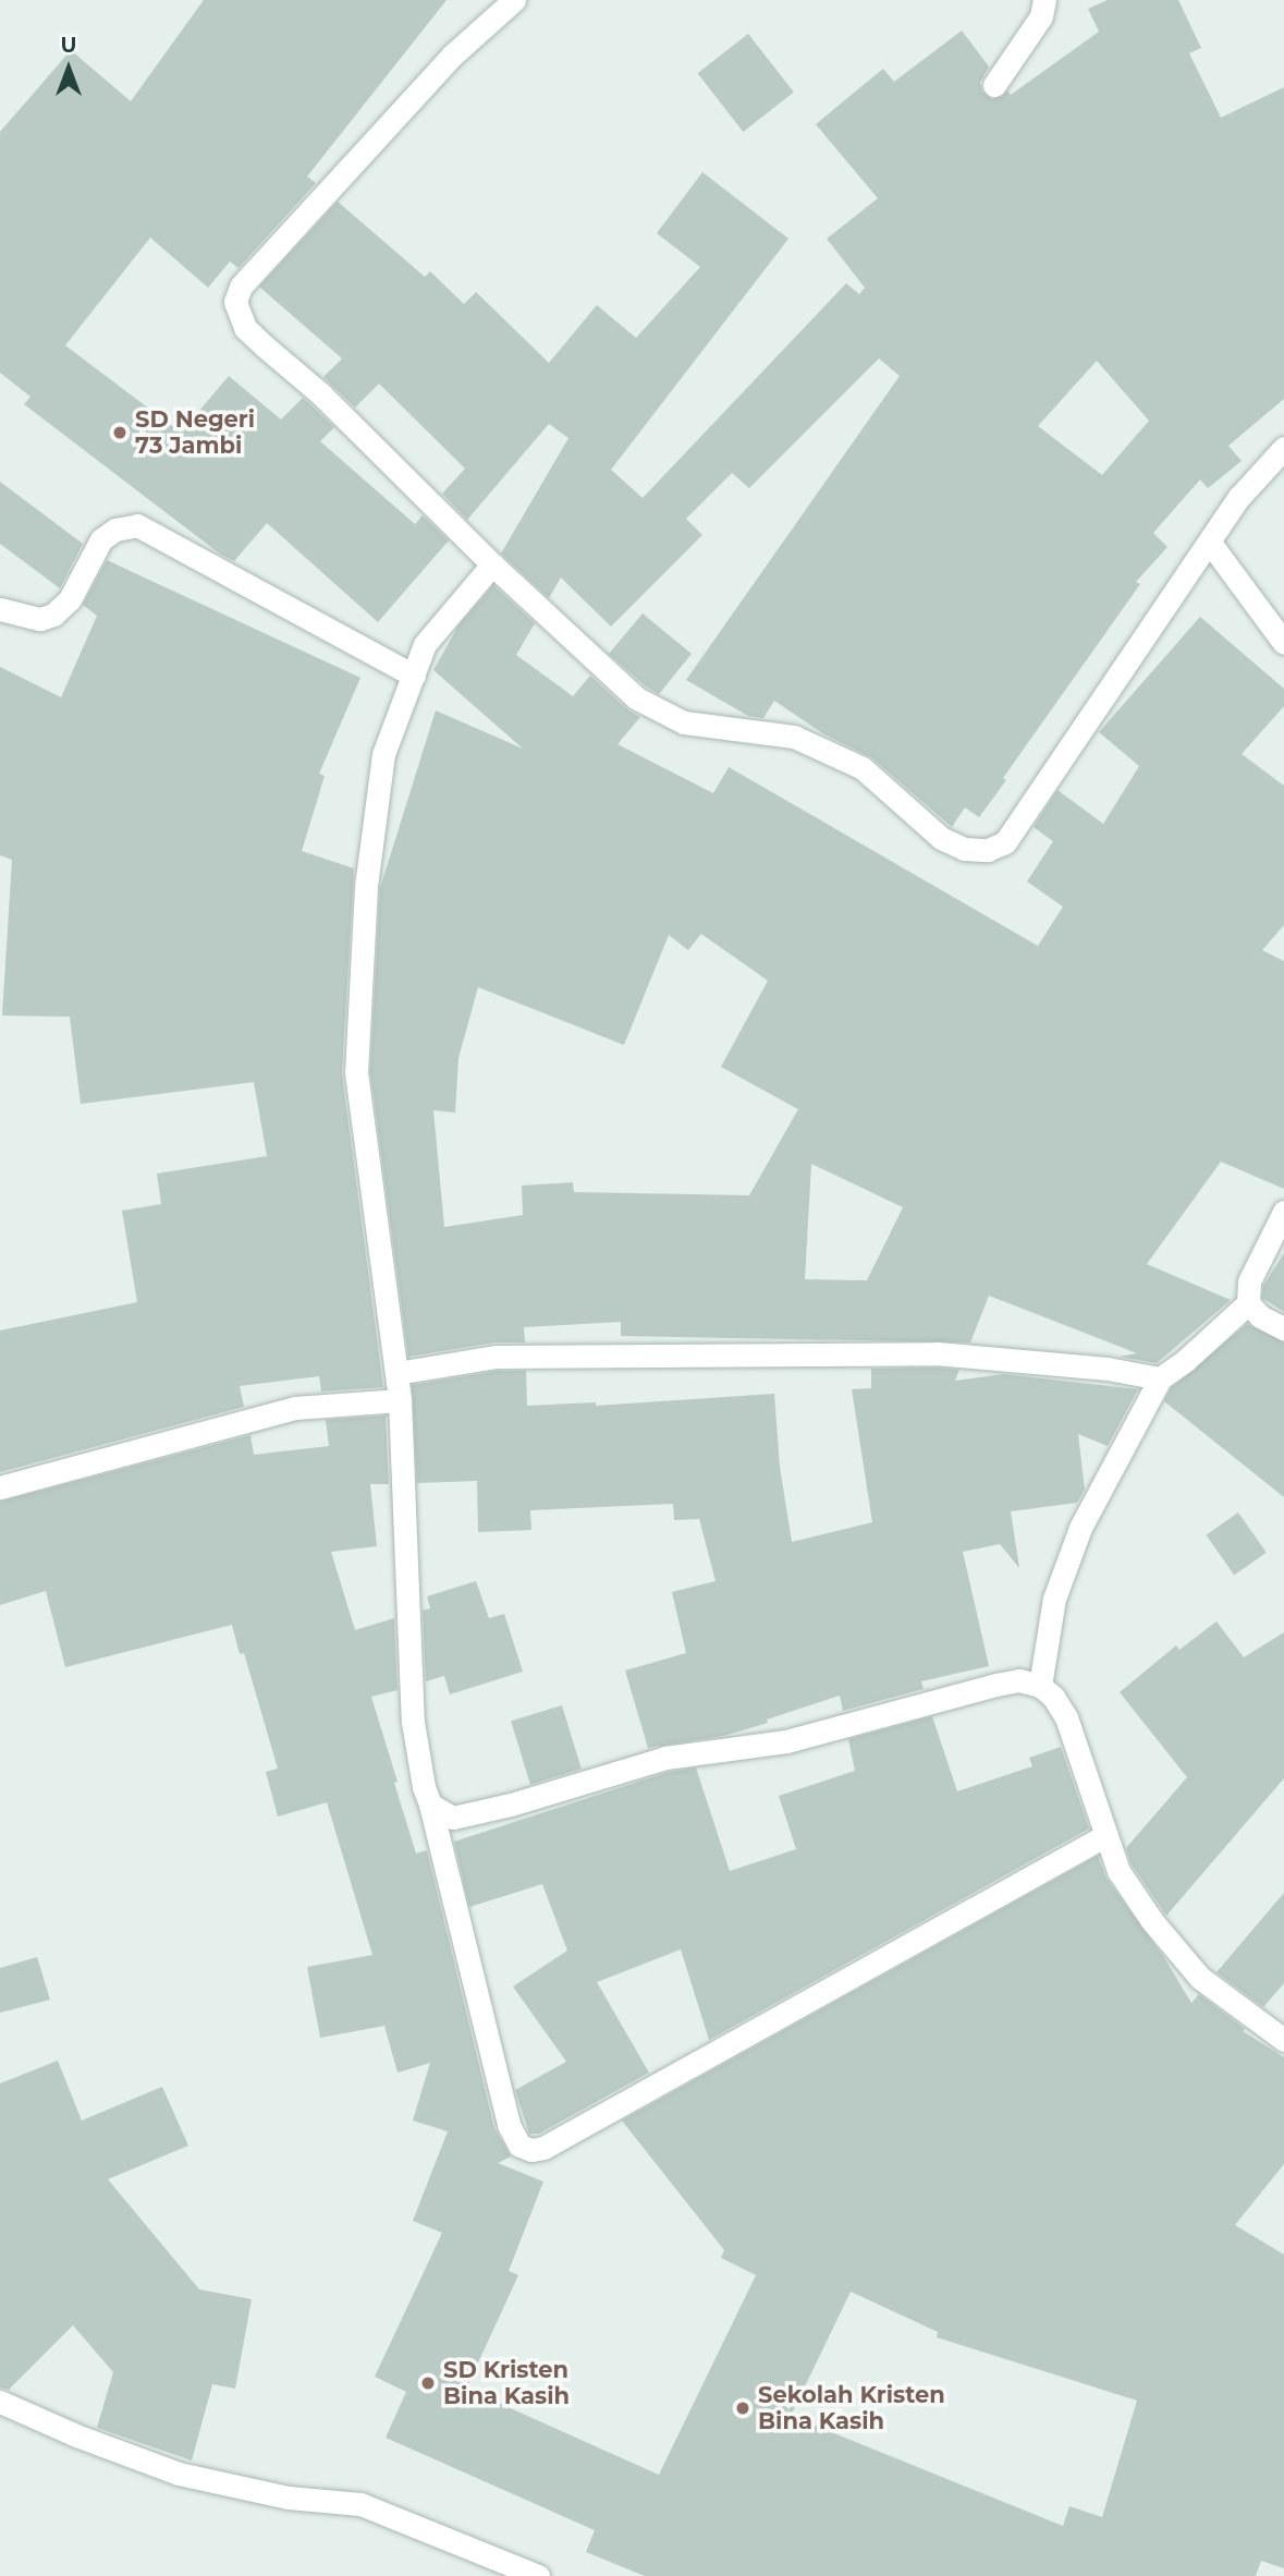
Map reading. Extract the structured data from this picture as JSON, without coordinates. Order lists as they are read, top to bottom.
{
  "places": ["SD Negeri 73 Jambi", "SD Kristen Bina Kasih", "Sekolah Kristen Bina Kasih"],
  "north": "top"
}
